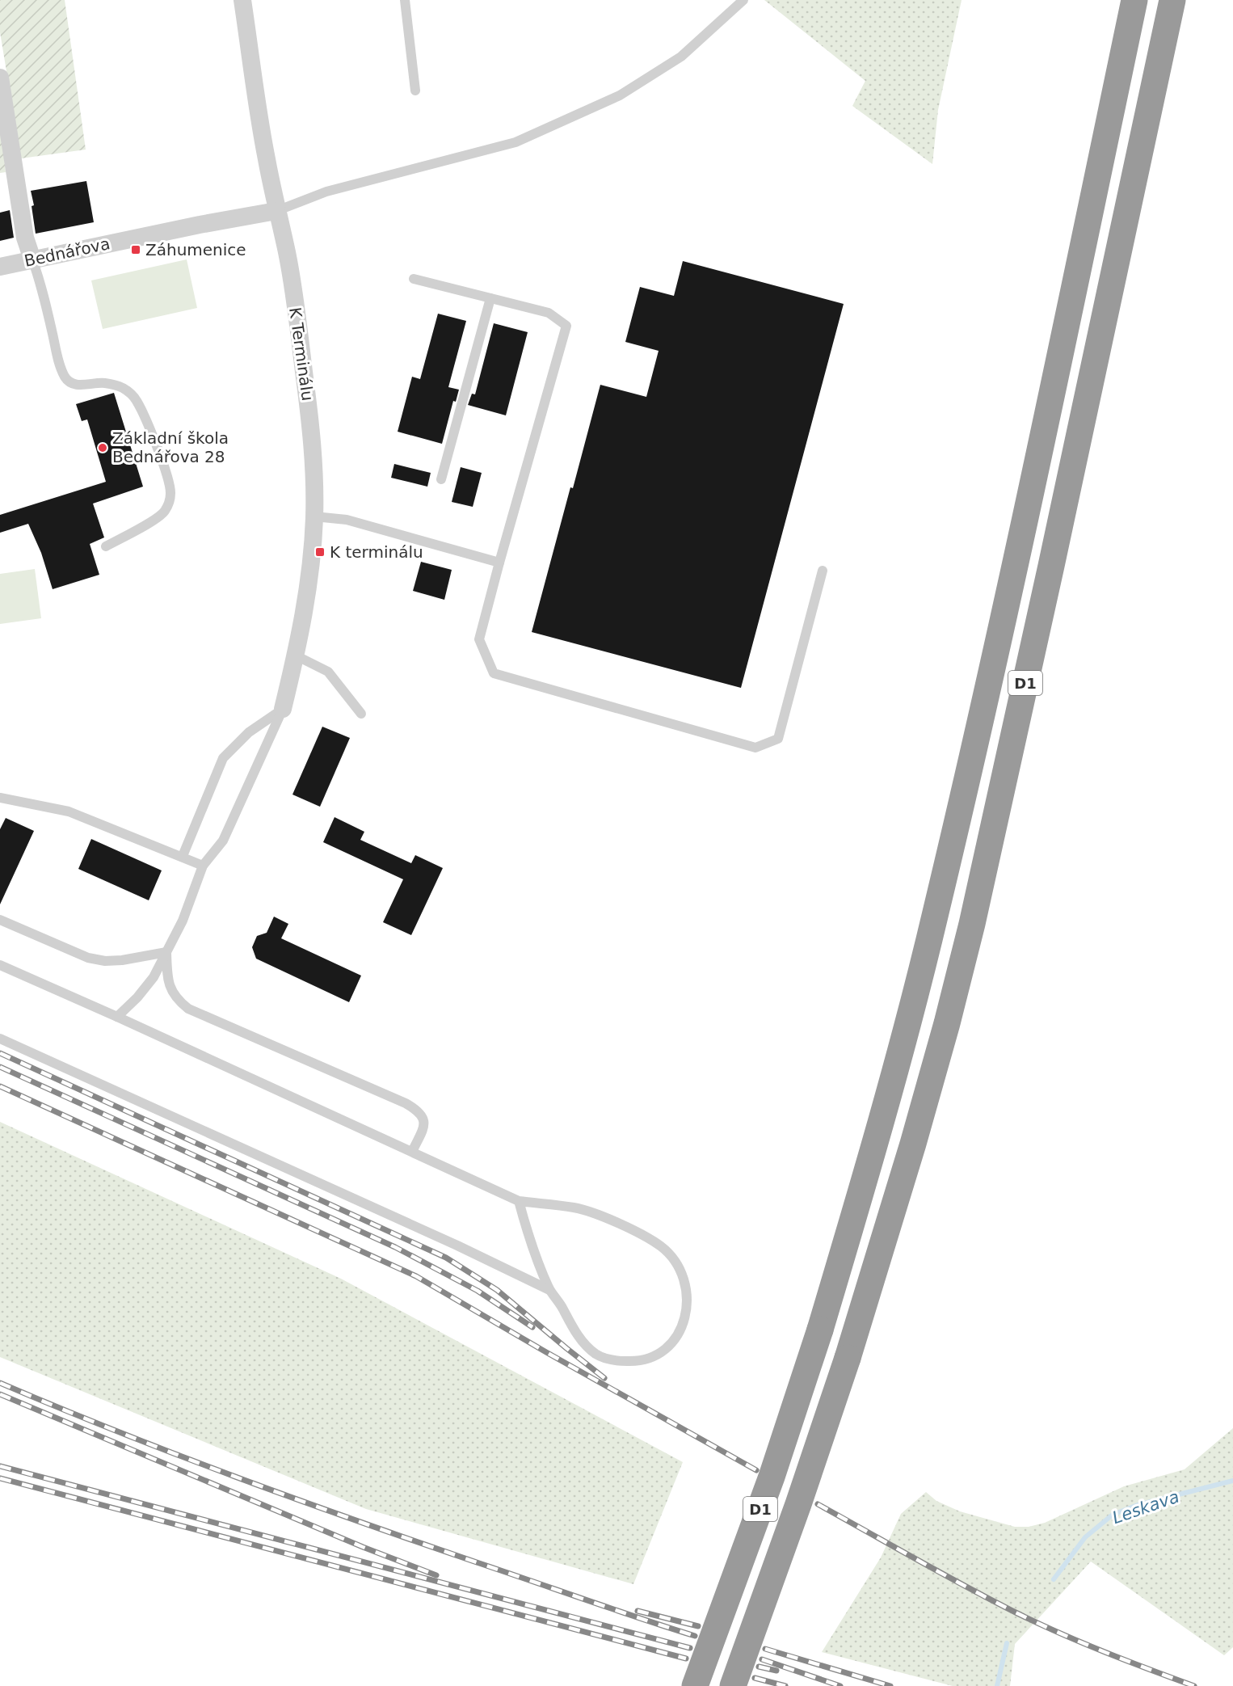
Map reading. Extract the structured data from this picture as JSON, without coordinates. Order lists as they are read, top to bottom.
{
  "streets": {
    "highway": ["D1"],
    "street": ["Bednářova", "K Terminálu"]
  },
  "crossings": [
    ["Bednářova", "K Terminálu"]
  ],
  "water": ["Leskava"],
  "places": {
    "transit": ["Záhumenice", "K terminálu"],
    "other": ["Základní škola Bednářova 28"]
  }
}
